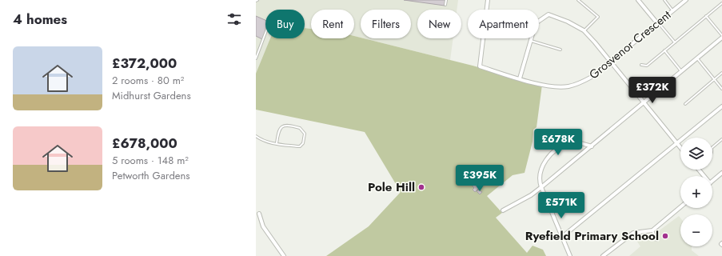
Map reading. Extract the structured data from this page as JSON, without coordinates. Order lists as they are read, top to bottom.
{
  "streets": {
    "street": ["Grosvenor Crescent"]
  },
  "places": ["Pole Hill", "Ryefield Primary School"],
  "page": {
    "heading": "4 homes",
    "chip": [
      "Buy",
      "Rent",
      "Filters",
      "New",
      "Apartment"
    ],
    "list": [
      {
        "name": "£372,000",
        "note": "2 rooms · 80 m² · Midhurst Gardens"
      },
      {
        "name": "£678,000",
        "note": "5 rooms · 148 m² · Petworth Gardens"
      }
    ],
    "price": [
      "£372K",
      "£678K",
      "£395K",
      "£571K"
    ],
    "map_buttons": ["+", "−"]
  }
}
